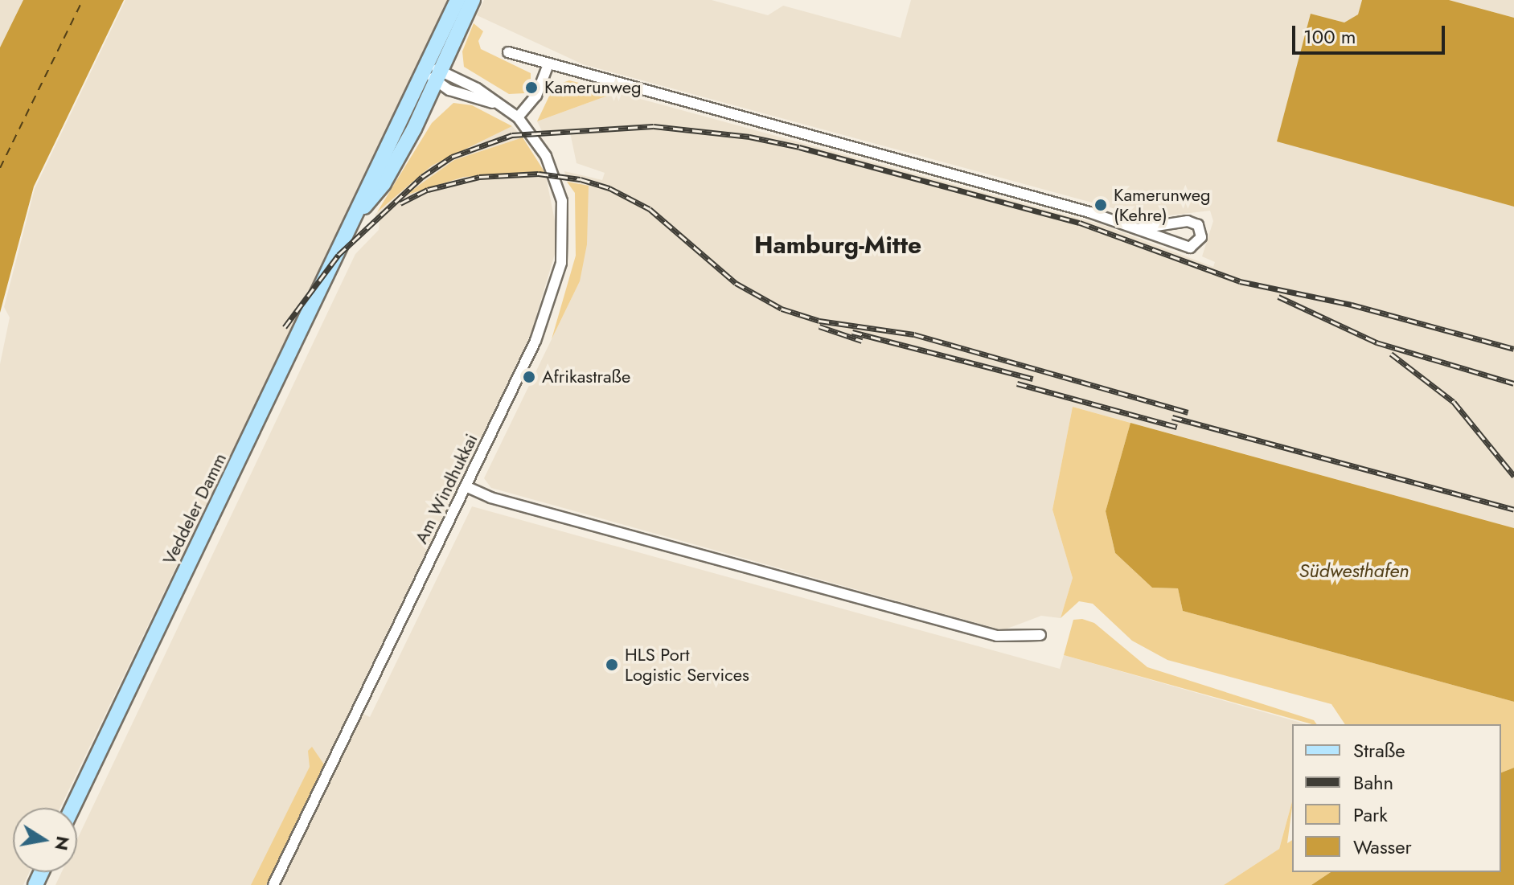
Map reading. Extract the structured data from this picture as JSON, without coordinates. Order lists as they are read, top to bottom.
{
  "streets": {
    "main road": ["Veddeler Damm"],
    "street": ["Am Windhukkai"]
  },
  "crossings": [
    ["Am Windhukkai", "Veddeler Damm"]
  ],
  "districts": ["Hamburg-Mitte"],
  "water": ["Südwesthafen"],
  "places": [
    "Kamerunweg",
    "Kamerunweg (Kehre)",
    "Afrikastraße",
    "HLS Port Logistic Services"
  ],
  "legend": [
    "Straße",
    "Bahn",
    "Park",
    "Wasser"
  ],
  "scale_bar": "100 m",
  "north": "right"
}
